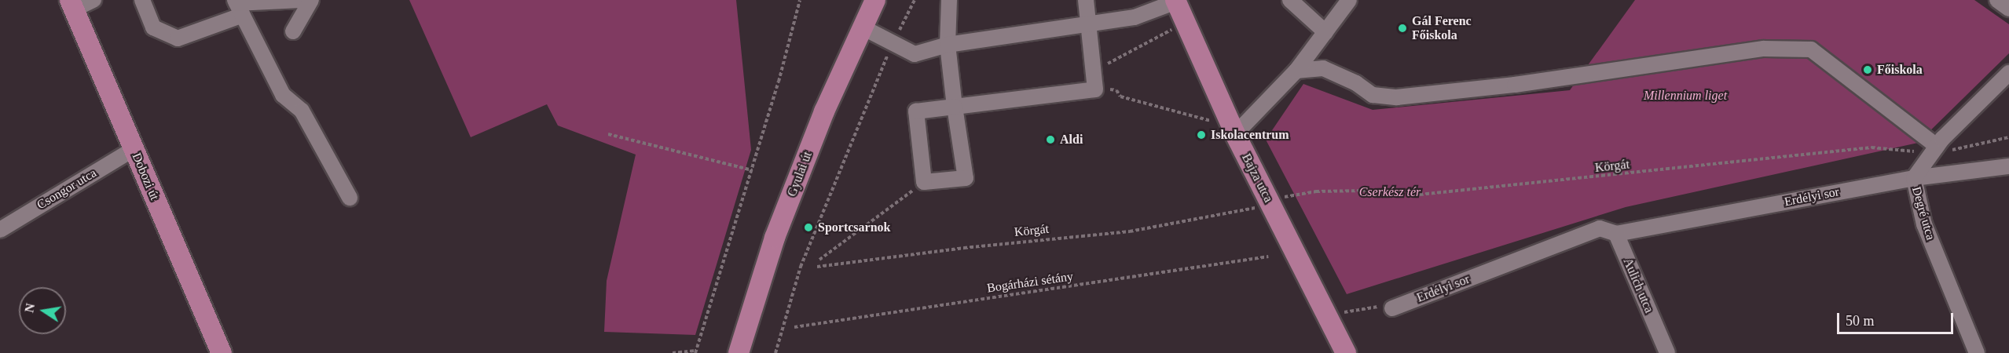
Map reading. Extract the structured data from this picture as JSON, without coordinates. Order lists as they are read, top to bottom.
{
  "streets": {
    "main road": ["Gyulai út", "Dobozi út", "Bajza utca"],
    "street": [
      "Csongor utca",
      "Erdélyi sor",
      "Degré utca",
      "Aulich utca"
    ],
    "path": ["Körgát", "Bogárházi sétány"]
  },
  "crossings": [
    ["Dobozi út", "Csongor utca"],
    ["Erdélyi sor", "Degré utca"],
    ["Erdélyi sor", "Aulich utca"]
  ],
  "parks": ["Millennium liget", "Cserkész tér"],
  "places": [
    "Gál Ferenc Főiskola",
    "Főiskola",
    "Iskolacentrum",
    "Aldi",
    "Sportcsarnok"
  ],
  "scale_bar": "50 m",
  "north": "left"
}
